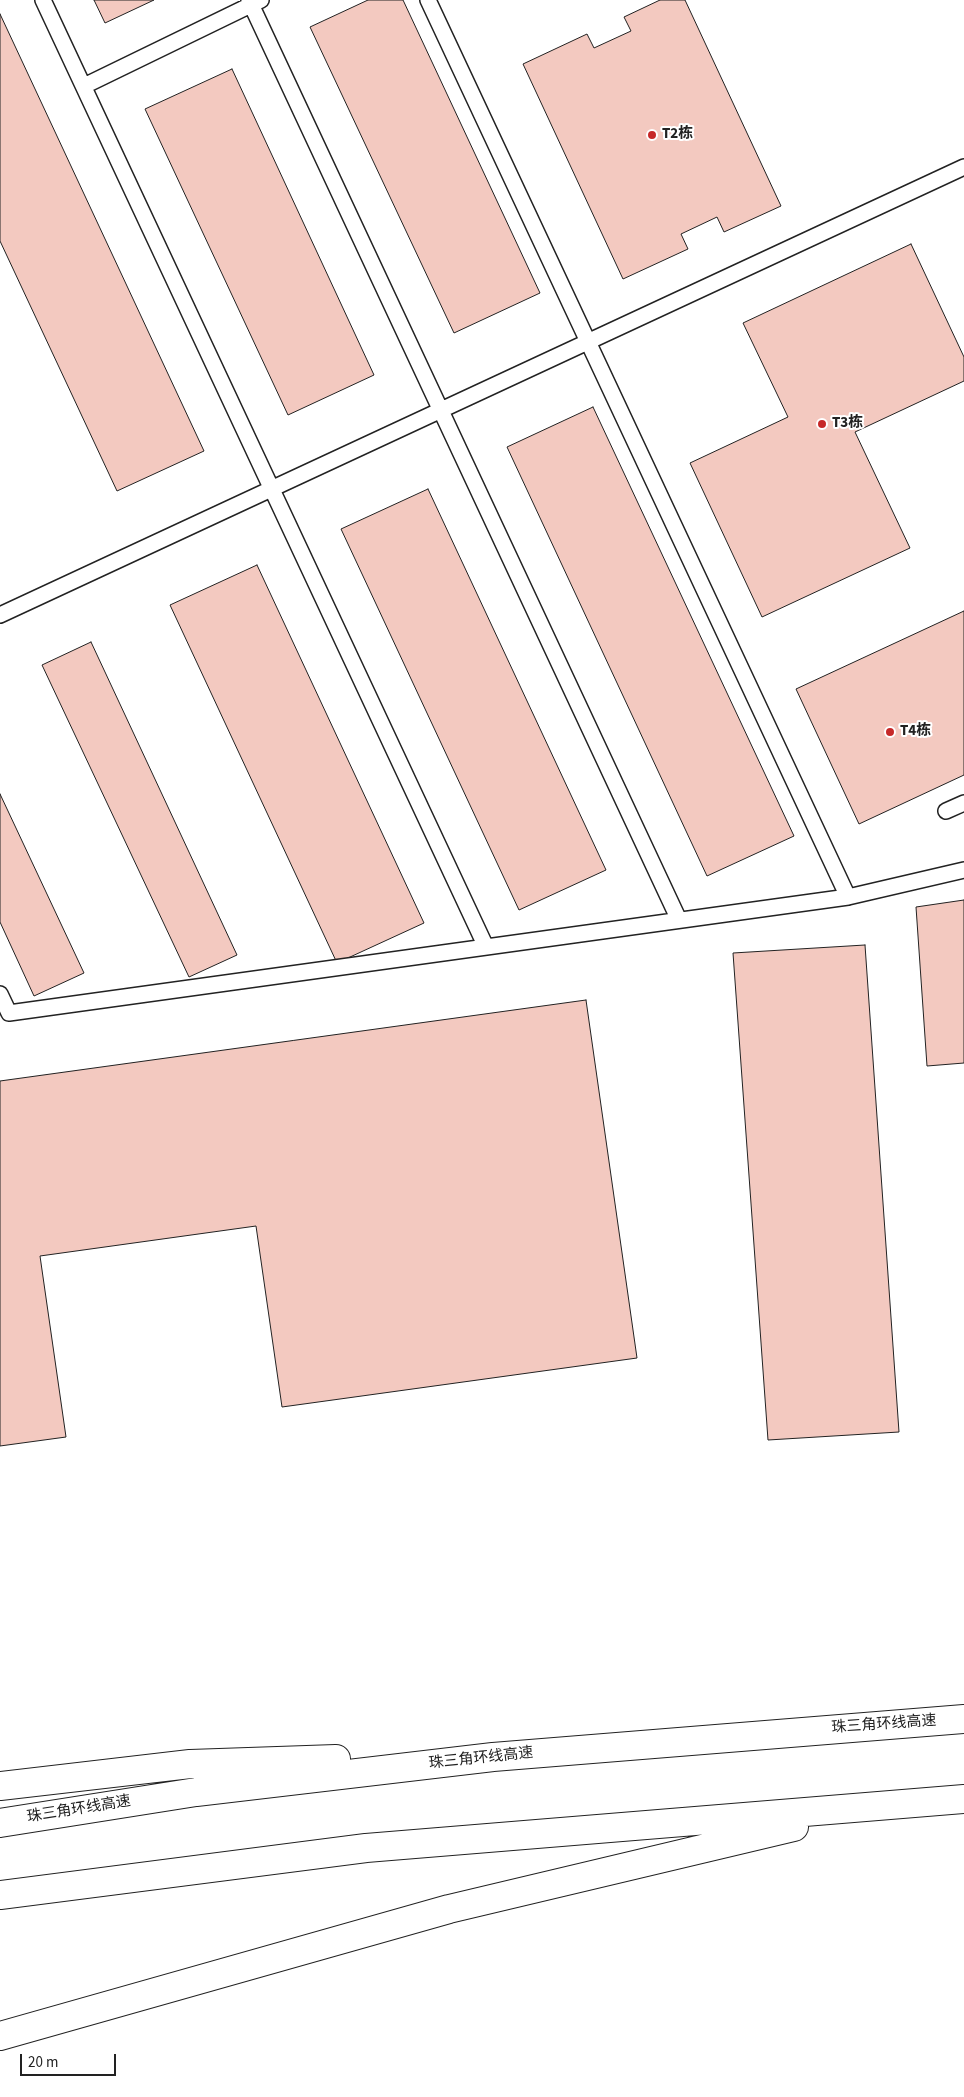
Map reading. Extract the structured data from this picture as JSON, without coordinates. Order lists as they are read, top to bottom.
{
  "streets": {
    "highway": ["珠三角环线高速"]
  },
  "places": ["T2栋", "T3栋", "T4栋"],
  "scale_bar": "20 m"
}
